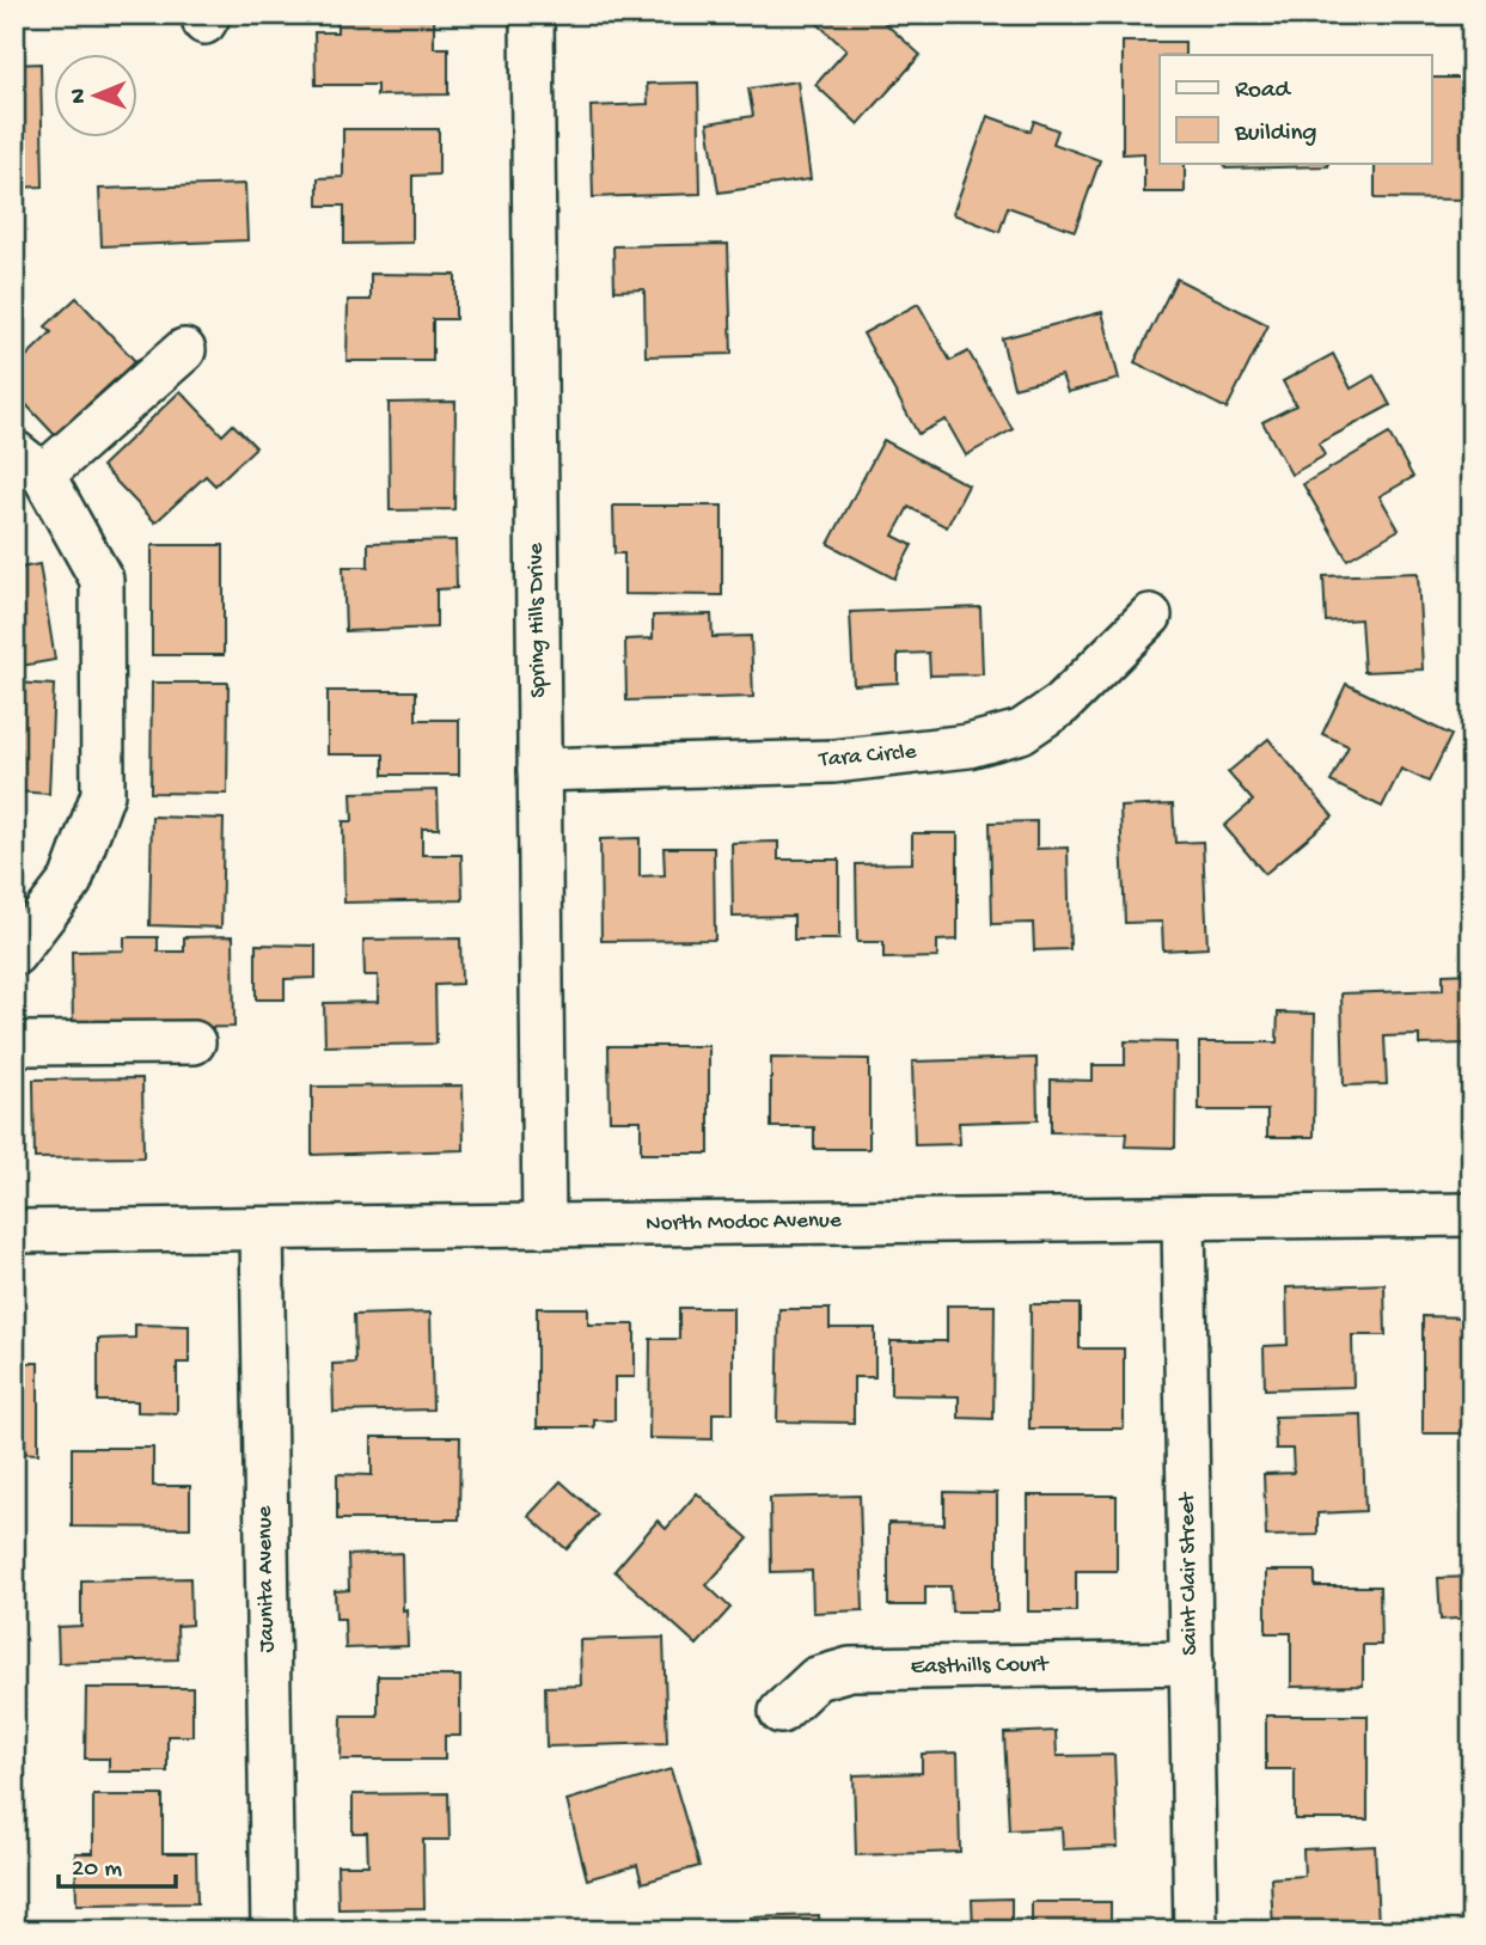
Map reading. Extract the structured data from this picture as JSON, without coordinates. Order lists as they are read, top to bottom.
{
  "streets": {
    "street": [
      "Spring Hills Drive",
      "Tara Circle",
      "North Modoc Avenue",
      "Saint Clair Street",
      "Jaunita Avenue",
      "Easthills Court"
    ]
  },
  "crossings": [
    ["Spring Hills Drive", "Tara Circle"],
    ["Spring Hills Drive", "North Modoc Avenue"],
    ["North Modoc Avenue", "Saint Clair Street"],
    ["North Modoc Avenue", "Jaunita Avenue"],
    ["Saint Clair Street", "Easthills Court"]
  ],
  "legend": ["Road", "Building"],
  "scale_bar": "20 m",
  "north": "left"
}
